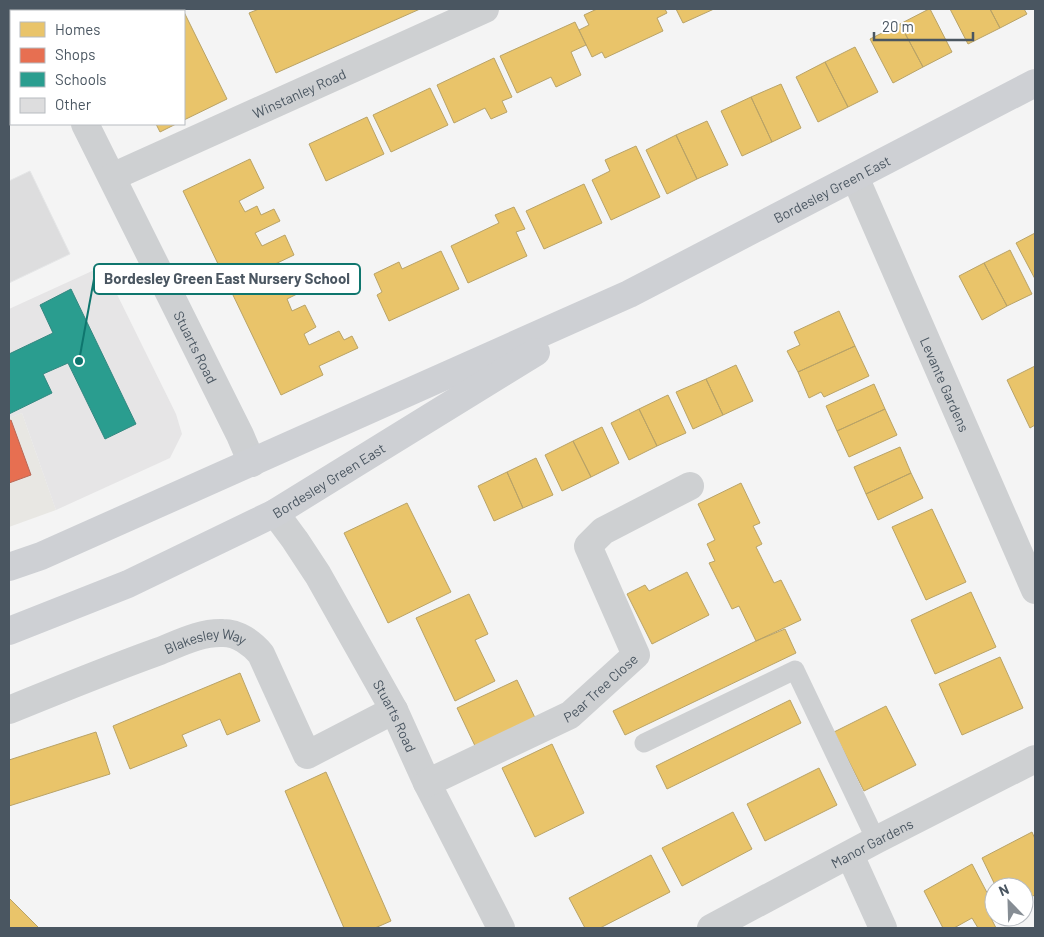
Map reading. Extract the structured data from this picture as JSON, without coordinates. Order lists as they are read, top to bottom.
{
  "streets": {
    "main road": ["Bordesley Green East"],
    "street": [
      "Winstanley Road",
      "Stuarts Road",
      "Levante Gardens",
      "Blakesley Way",
      "Pear Tree Close",
      "Manor Gardens"
    ]
  },
  "crossings": [
    ["Winstanley Road", "Stuarts Road"],
    ["Bordesley Green East", "Stuarts Road"],
    ["Bordesley Green East", "Levante Gardens"],
    ["Stuarts Road", "Blakesley Way"],
    ["Stuarts Road", "Pear Tree Close"]
  ],
  "places": ["Bordesley Green East Nursery School"],
  "legend": [
    "Homes",
    "Shops",
    "Schools",
    "Other"
  ],
  "scale_bar": "20 m",
  "north": "top left"
}
